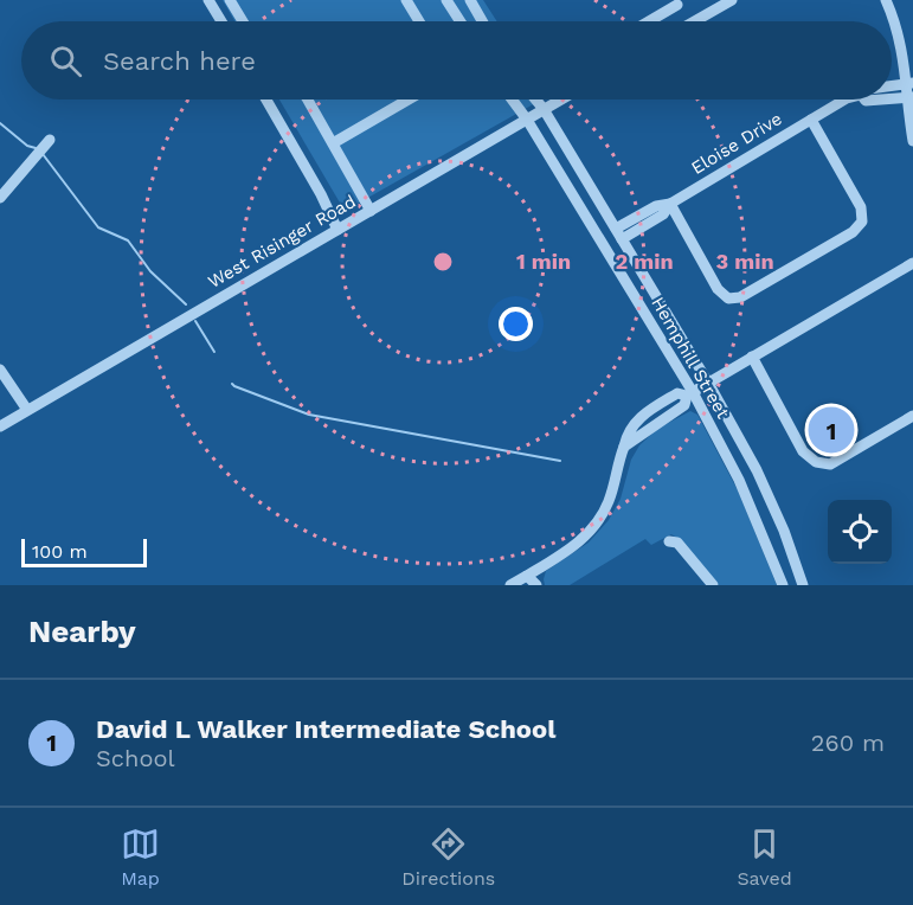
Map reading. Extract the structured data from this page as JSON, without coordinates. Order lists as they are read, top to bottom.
{
  "streets": {
    "street": ["Eloise Drive", "West Risinger Road", "Hemphill Street"]
  },
  "crossings": [
    ["Eloise Drive", "Hemphill Street"],
    ["West Risinger Road", "Hemphill Street"]
  ],
  "scale_bar": "100 m",
  "page": {
    "search": "Search here",
    "pins": "1",
    "scale": "100 m",
    "heading": "Nearby",
    "list": [
      {
        "mark": "1",
        "name": "David L Walker Intermediate School",
        "note": "School",
        "value": "260 m"
      }
    ],
    "nav": ["Map", "Directions", "Saved"]
  },
  "rings": ["1 min", "2 min", "3 min"]
}
